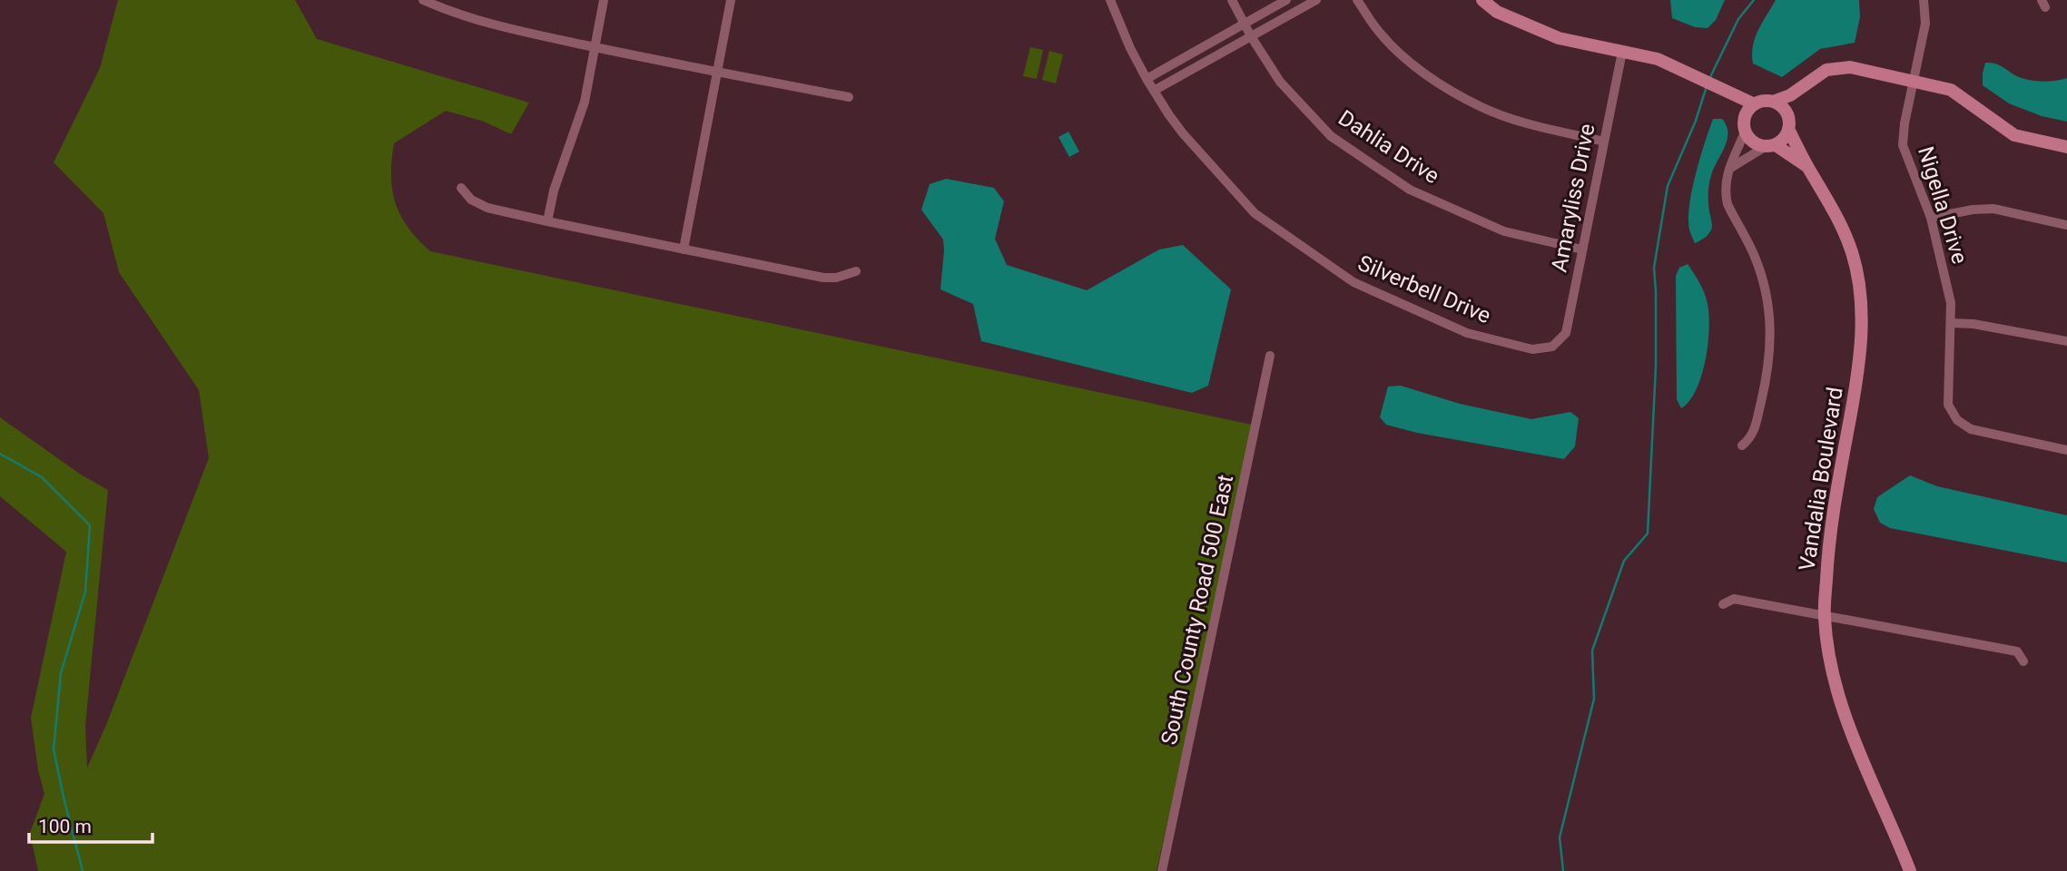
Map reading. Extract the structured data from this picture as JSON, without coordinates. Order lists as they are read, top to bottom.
{
  "streets": {
    "street": [
      "Dahlia Drive",
      "Amaryliss Drive",
      "Nigella Drive",
      "Silverbell Drive",
      "Vandalia Boulevard",
      "South County Road 500 East"
    ]
  },
  "crossings": [
    ["Dahlia Drive", "Amaryliss Drive"],
    ["Amaryliss Drive", "Silverbell Drive"]
  ],
  "scale_bar": "100 m"
}
